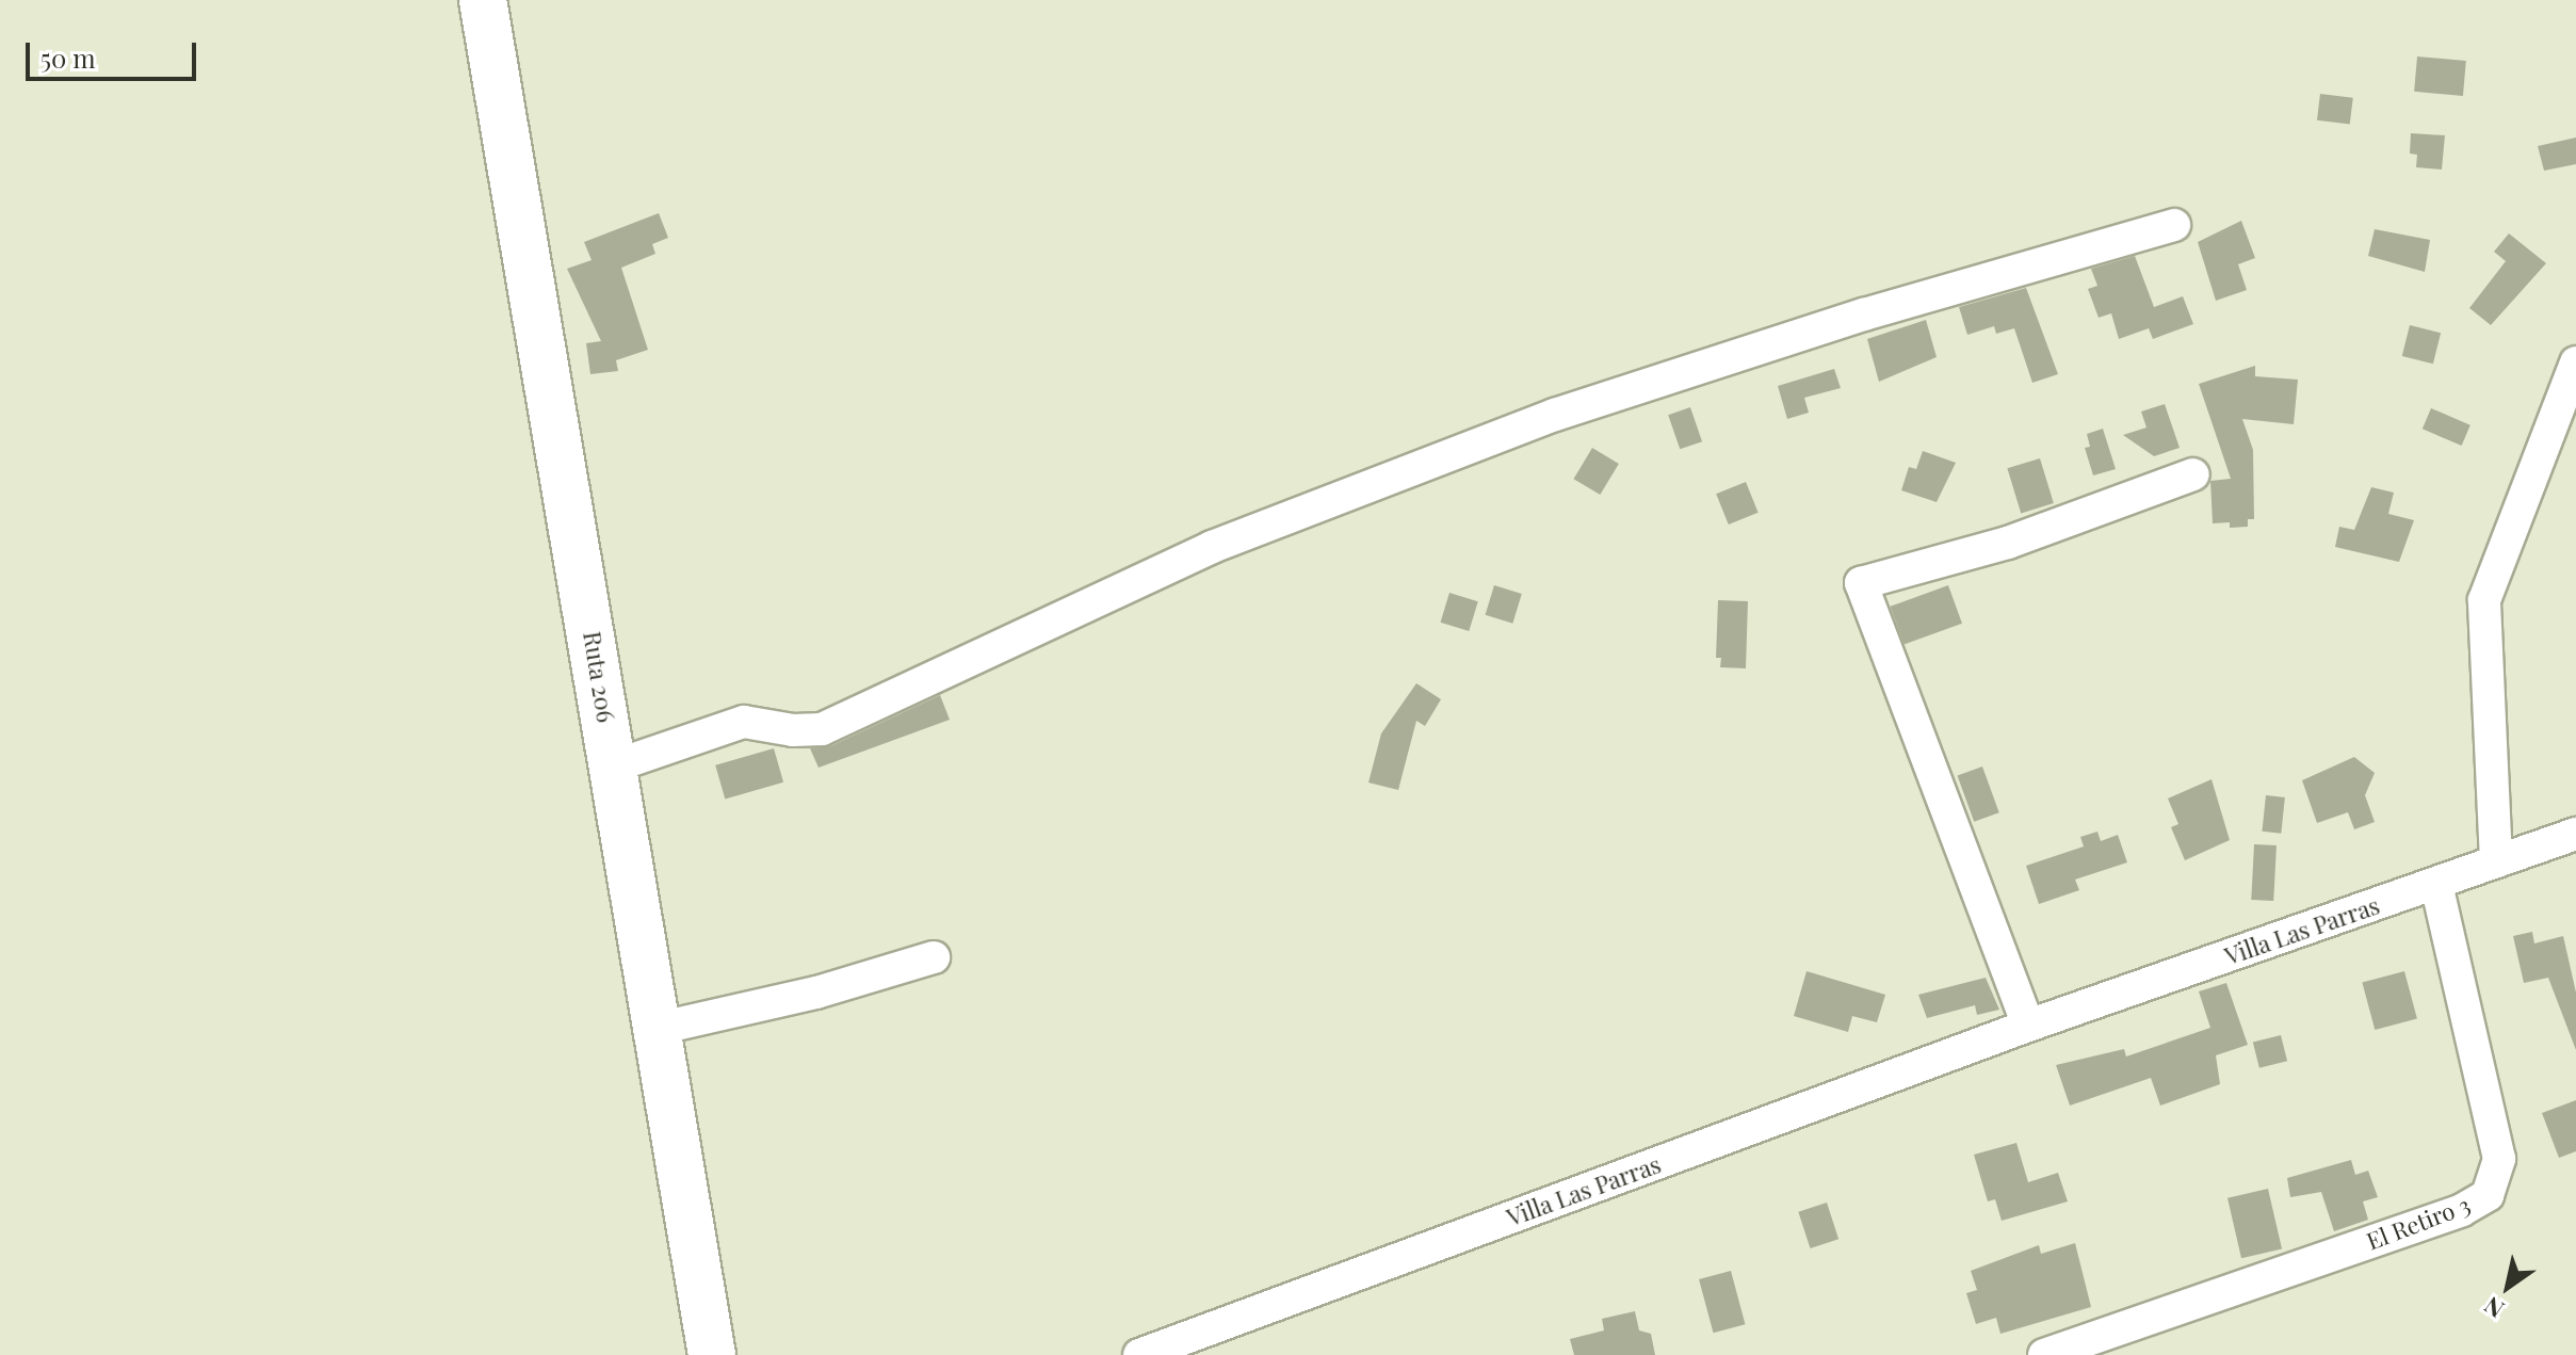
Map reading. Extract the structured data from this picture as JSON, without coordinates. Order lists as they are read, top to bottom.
{
  "streets": {
    "highway": ["Ruta 206"],
    "street": ["Villa Las Parras", "El Retiro 3"]
  },
  "crossings": [
    ["Villa Las Parras", "El Retiro 3"]
  ],
  "scale_bar": "50 m",
  "north": "bottom left"
}
